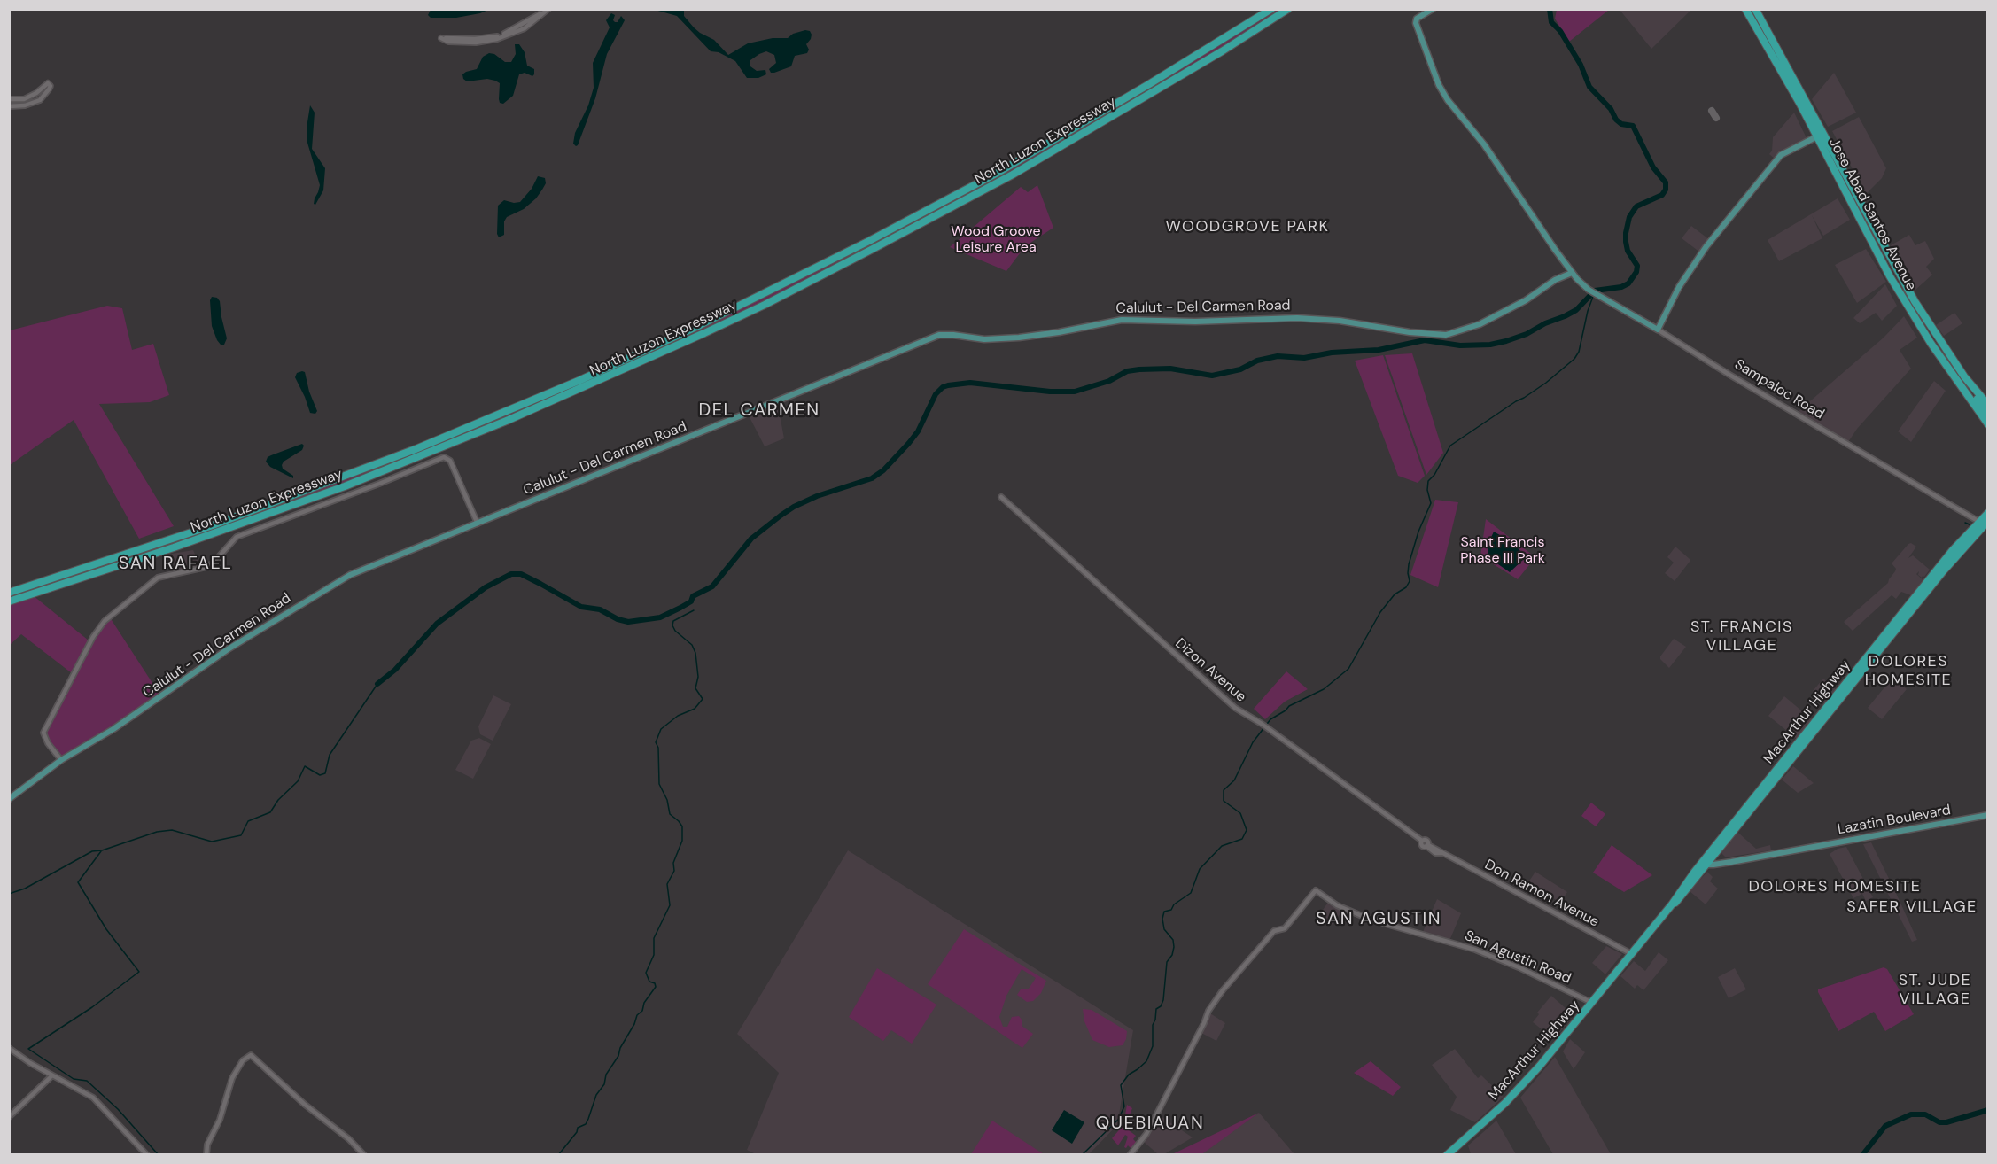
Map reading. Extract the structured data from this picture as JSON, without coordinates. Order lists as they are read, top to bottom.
{
  "streets": {
    "highway": ["North Luzon Expressway", "Jose Abad Santos Avenue", "MacArthur Highway"],
    "main road": ["Calulut - Del Carmen Road", "Sampaloc Road", "Lazatin Boulevard"],
    "street": ["Dizon Avenue", "Don Ramon Avenue", "San Agustin Road"]
  },
  "crossings": [
    ["Calulut - Del Carmen Road", "Sampaloc Road"],
    ["Sampaloc Road", "MacArthur Highway"],
    ["Dizon Avenue", "Don Ramon Avenue"],
    ["MacArthur Highway", "Lazatin Boulevard"],
    ["MacArthur Highway", "Don Ramon Avenue"],
    ["MacArthur Highway", "San Agustin Road"]
  ],
  "districts": [
    "WOODGROVE PARK",
    "DEL CARMEN",
    "SAN RAFAEL",
    "ST. FRANCIS VILLAGE",
    "DOLORES HOMESITE",
    "DOLORES HOMESITE",
    "SAFER VILLAGE",
    "SAN AGUSTIN",
    "ST. JUDE VILLAGE",
    "QUEBIAUAN"
  ],
  "parks": ["Wood Groove Leisure Area", "Saint Francis Phase III Park"]
}
